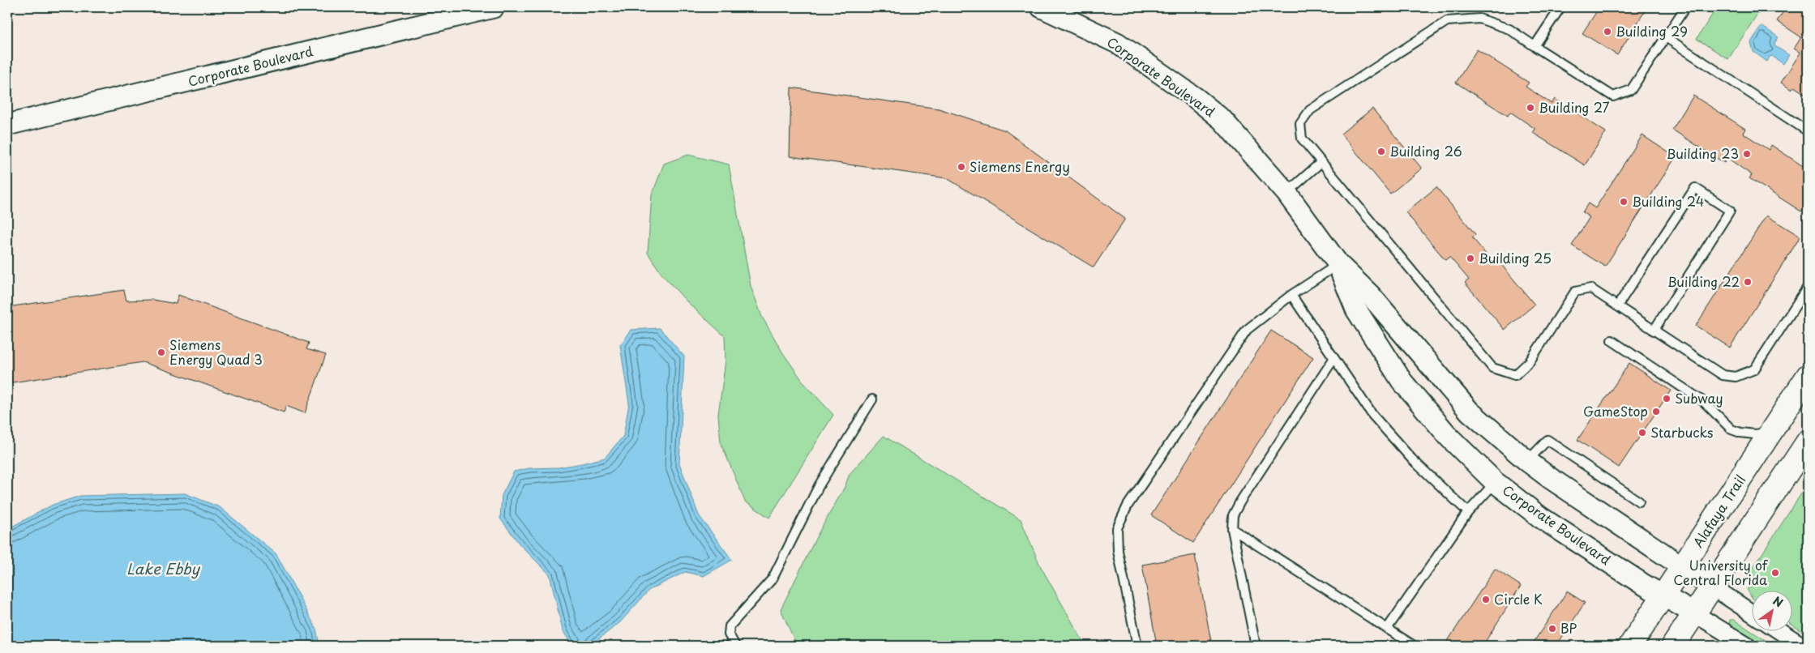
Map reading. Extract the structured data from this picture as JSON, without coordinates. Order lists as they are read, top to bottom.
{
  "streets": {
    "main road": ["Alafaya Trail"],
    "street": ["Corporate Boulevard"]
  },
  "crossings": [
    ["Corporate Boulevard", "Alafaya Trail"]
  ],
  "water": ["Lake Ebby"],
  "places": [
    "Building 29",
    "Building 27",
    "Building 26",
    "Building 23",
    "Siemens Energy",
    "Building 24",
    "Building 25",
    "Building 22",
    "Siemens Energy Quad 3",
    "Subway",
    "GameStop",
    "Starbucks",
    "University of Central Florida",
    "Circle K",
    "BP"
  ],
  "north": "top right"
}
